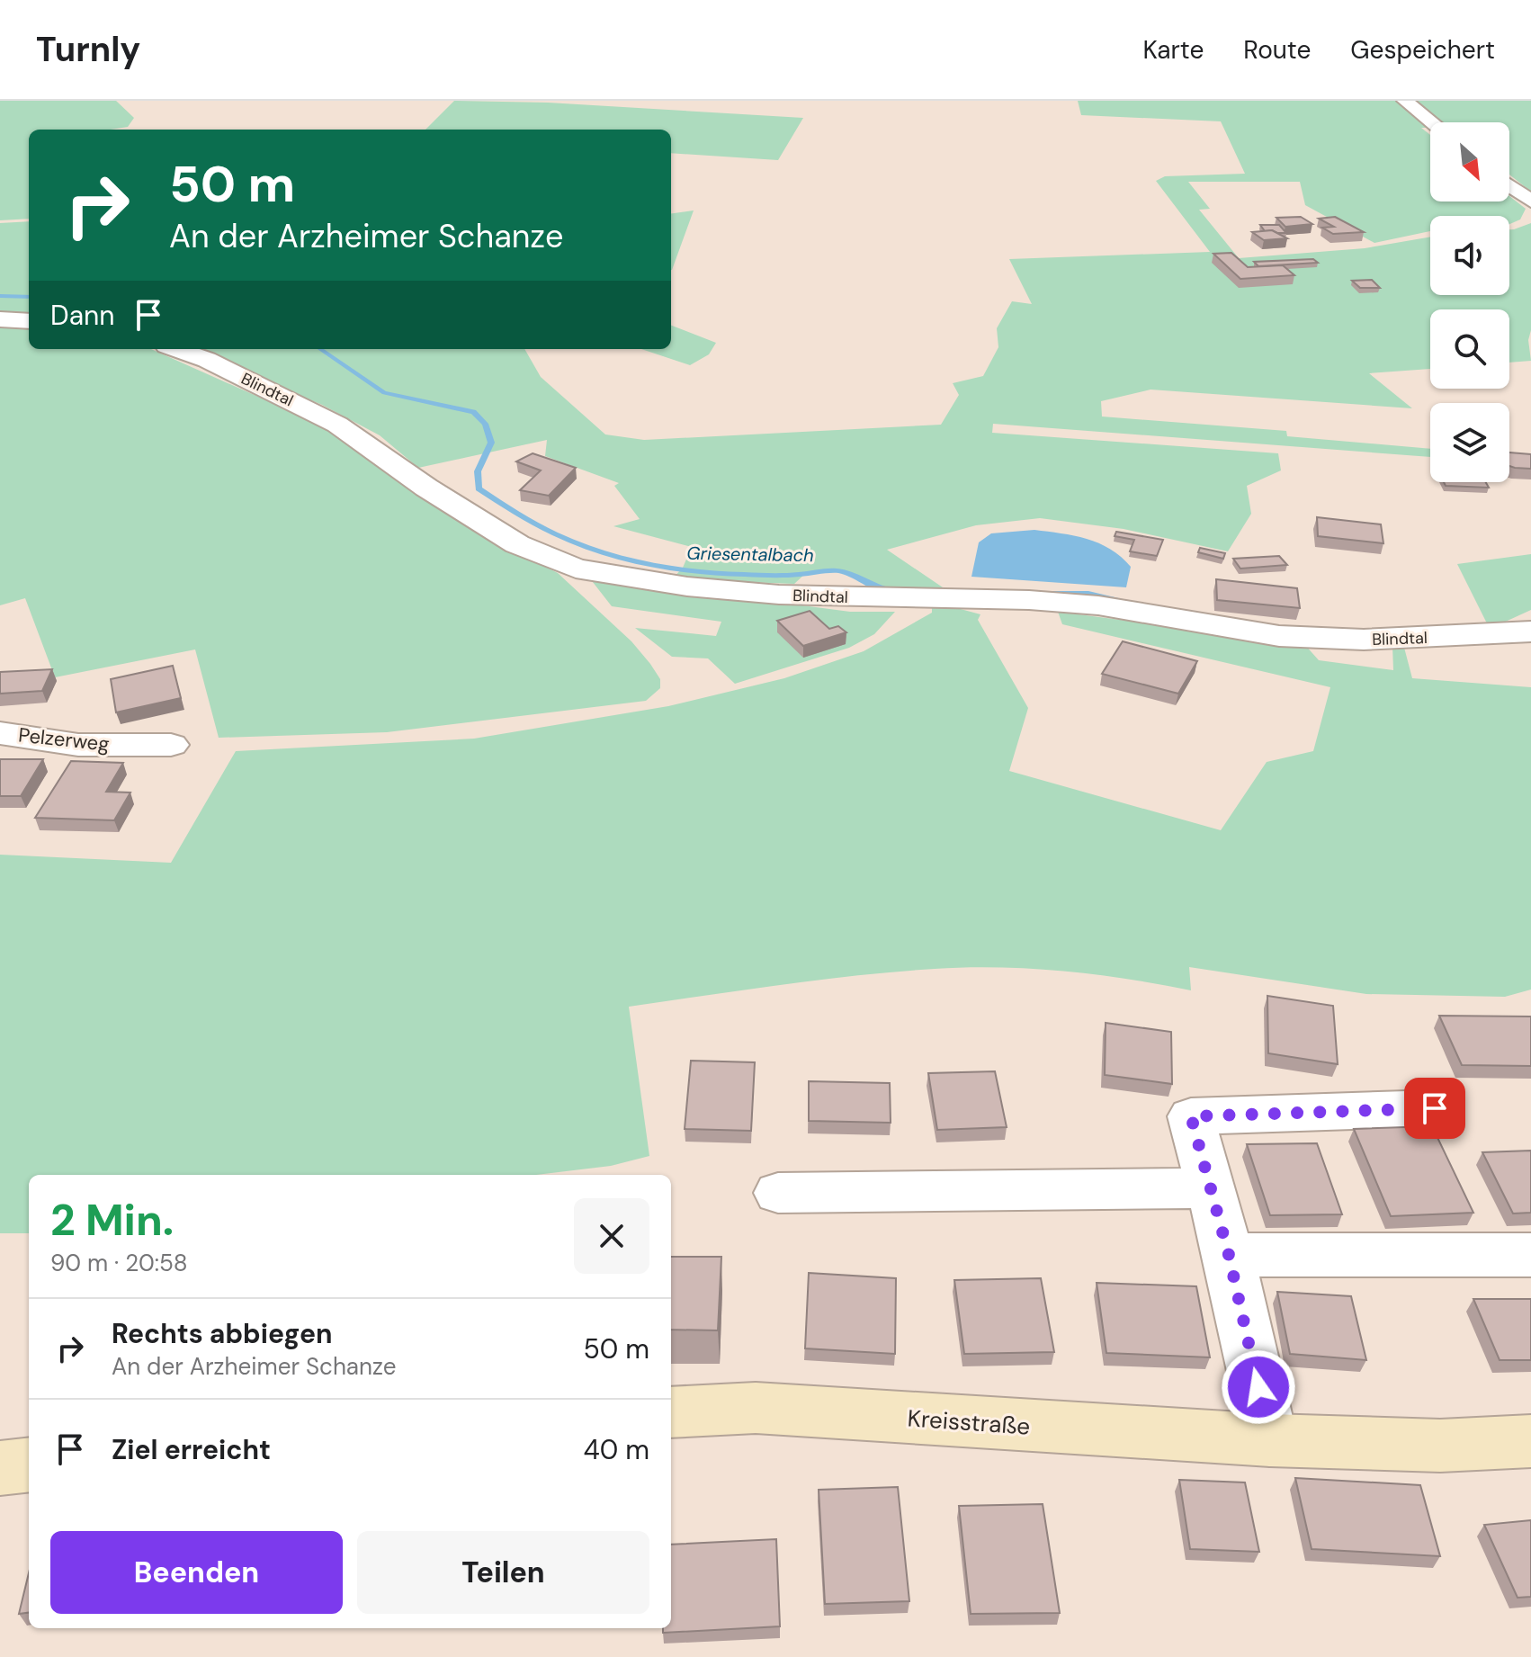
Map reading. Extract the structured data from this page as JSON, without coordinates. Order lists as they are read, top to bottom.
{
  "streets": {
    "street": ["Blindtal", "Pelzerweg", "Kreisstraße"]
  },
  "water": ["Griesentalbach"],
  "north": "bottom right",
  "page": {
    "header": "Turnly",
    "nav": ["Karte", "Route", "Gespeichert"],
    "turn": ["50 m", "An der Arzheimer Schanze"],
    "then": "Dann",
    "heading": ["2 Min.", "90 m · 20:58"],
    "list": [
      {
        "name": "Rechts abbiegen",
        "note": "An der Arzheimer Schanze",
        "value": "50 m"
      },
      {
        "name": "Ziel erreicht",
        "value": "40 m"
      }
    ],
    "buttons": ["Beenden", "Teilen"]
  }
}
